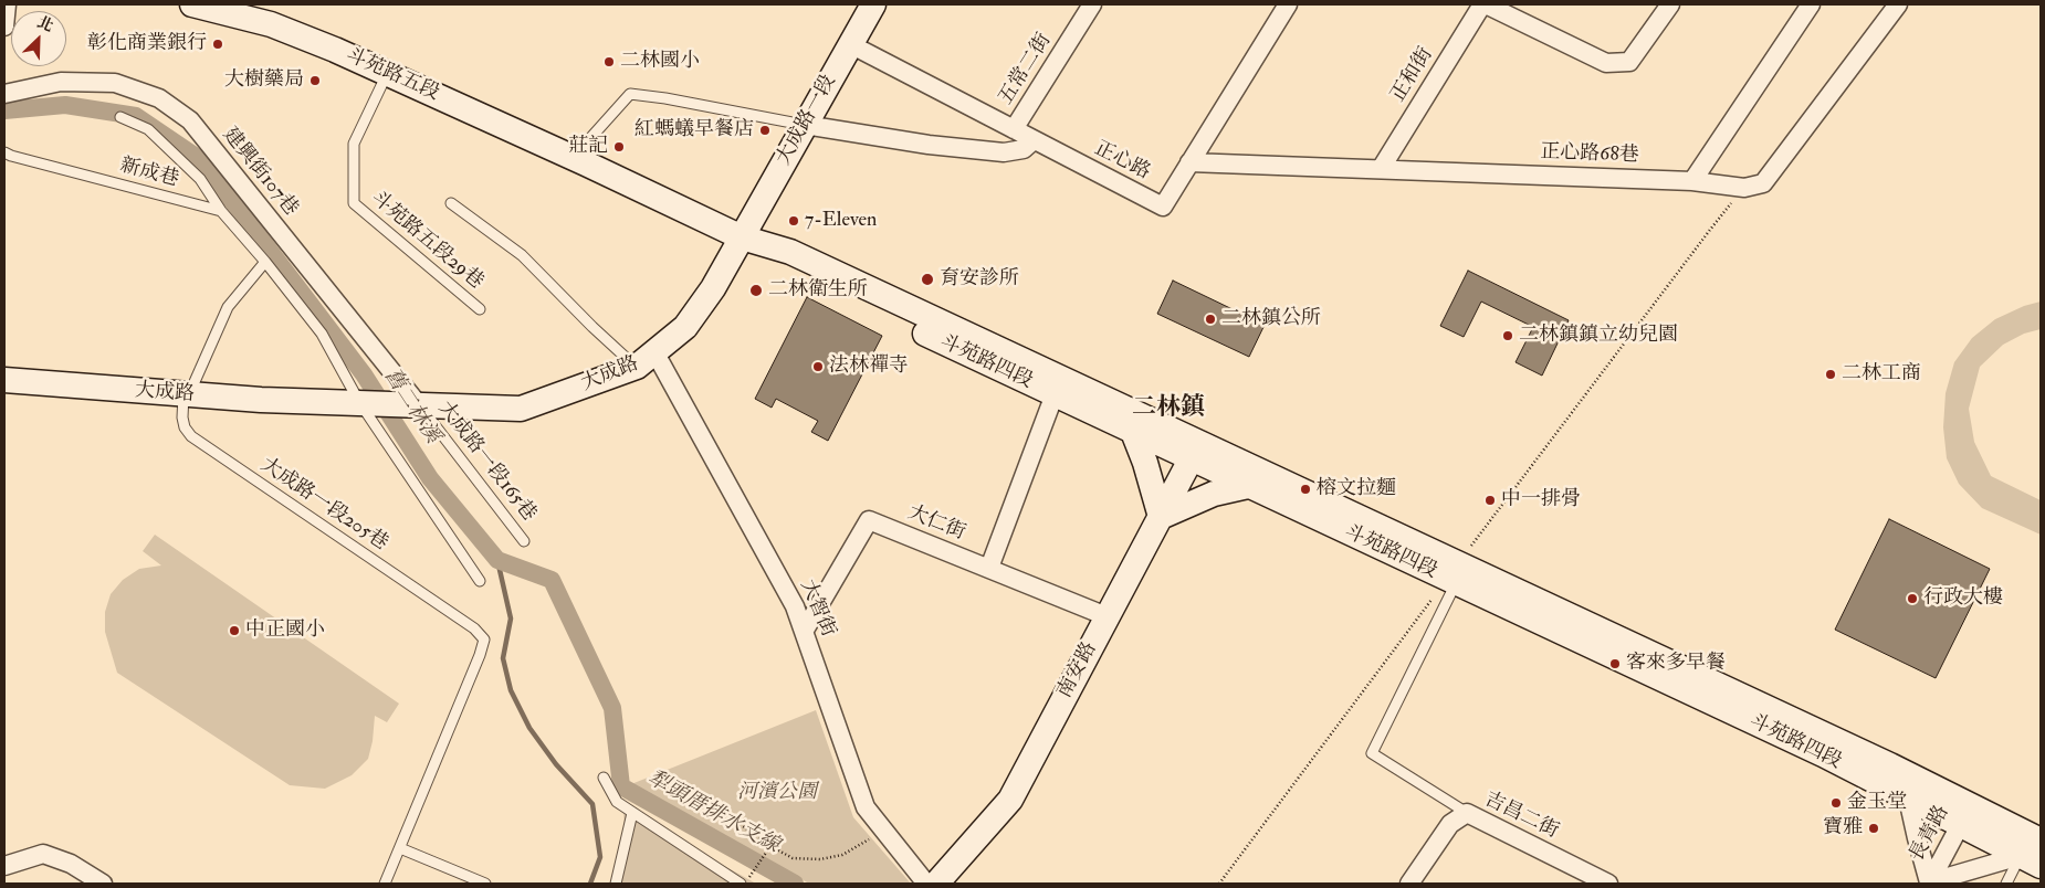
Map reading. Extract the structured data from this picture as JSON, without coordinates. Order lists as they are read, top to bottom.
{
  "streets": {
    "main road": [
      "斗苑路五段",
      "大成路一段",
      "斗苑路四段",
      "大成路",
      "南安路"
    ],
    "street": [
      "五常二街",
      "正和街",
      "正心路68巷",
      "正心路",
      "建興街107巷",
      "大仁街",
      "大智街",
      "吉昌二街",
      "長青路"
    ],
    "lane": [
      "新成巷",
      "斗苑路五段29巷",
      "大成路一段165巷",
      "大成路一段205巷"
    ]
  },
  "crossings": [
    ["五常二街", "正心路"],
    ["斗苑路五段", "斗苑路五段29巷"],
    ["斗苑路五段", "斗苑路四段"],
    ["正和街", "正心路68巷"],
    ["大成路一段", "正心路"],
    ["大成路一段", "斗苑路四段"],
    ["大成路一段", "大成路"],
    ["正心路68巷", "正心路"],
    ["建興街107巷", "大成路"],
    ["建興街107巷", "大成路一段165巷"],
    ["斗苑路四段", "大成路"],
    ["斗苑路四段", "南安路"],
    ["斗苑路四段", "長青路"],
    ["大成路", "大成路一段165巷"],
    ["大成路", "大成路一段205巷"],
    ["大成路", "大智街"],
    ["大仁街", "大智街"],
    ["大仁街", "南安路"]
  ],
  "districts": ["二林鎮"],
  "water": ["舊二林溪", "犁頭厝排水支線"],
  "parks": ["河濱公園"],
  "places": [
    "彰化商業銀行",
    "二林國小",
    "大樹藥局",
    "紅螞蟻早餐店",
    "莊記",
    "7-Eleven",
    "育安診所",
    "二林衛生所",
    "二林鎮公所",
    "二林鎮鎮立幼兒園",
    "法林禪寺",
    "二林工商",
    "榕文拉麵",
    "中一排骨",
    "行政大樓",
    "中正國小",
    "客來多早餐",
    "金玉堂",
    "寶雅"
  ],
  "north": "top right"
}
